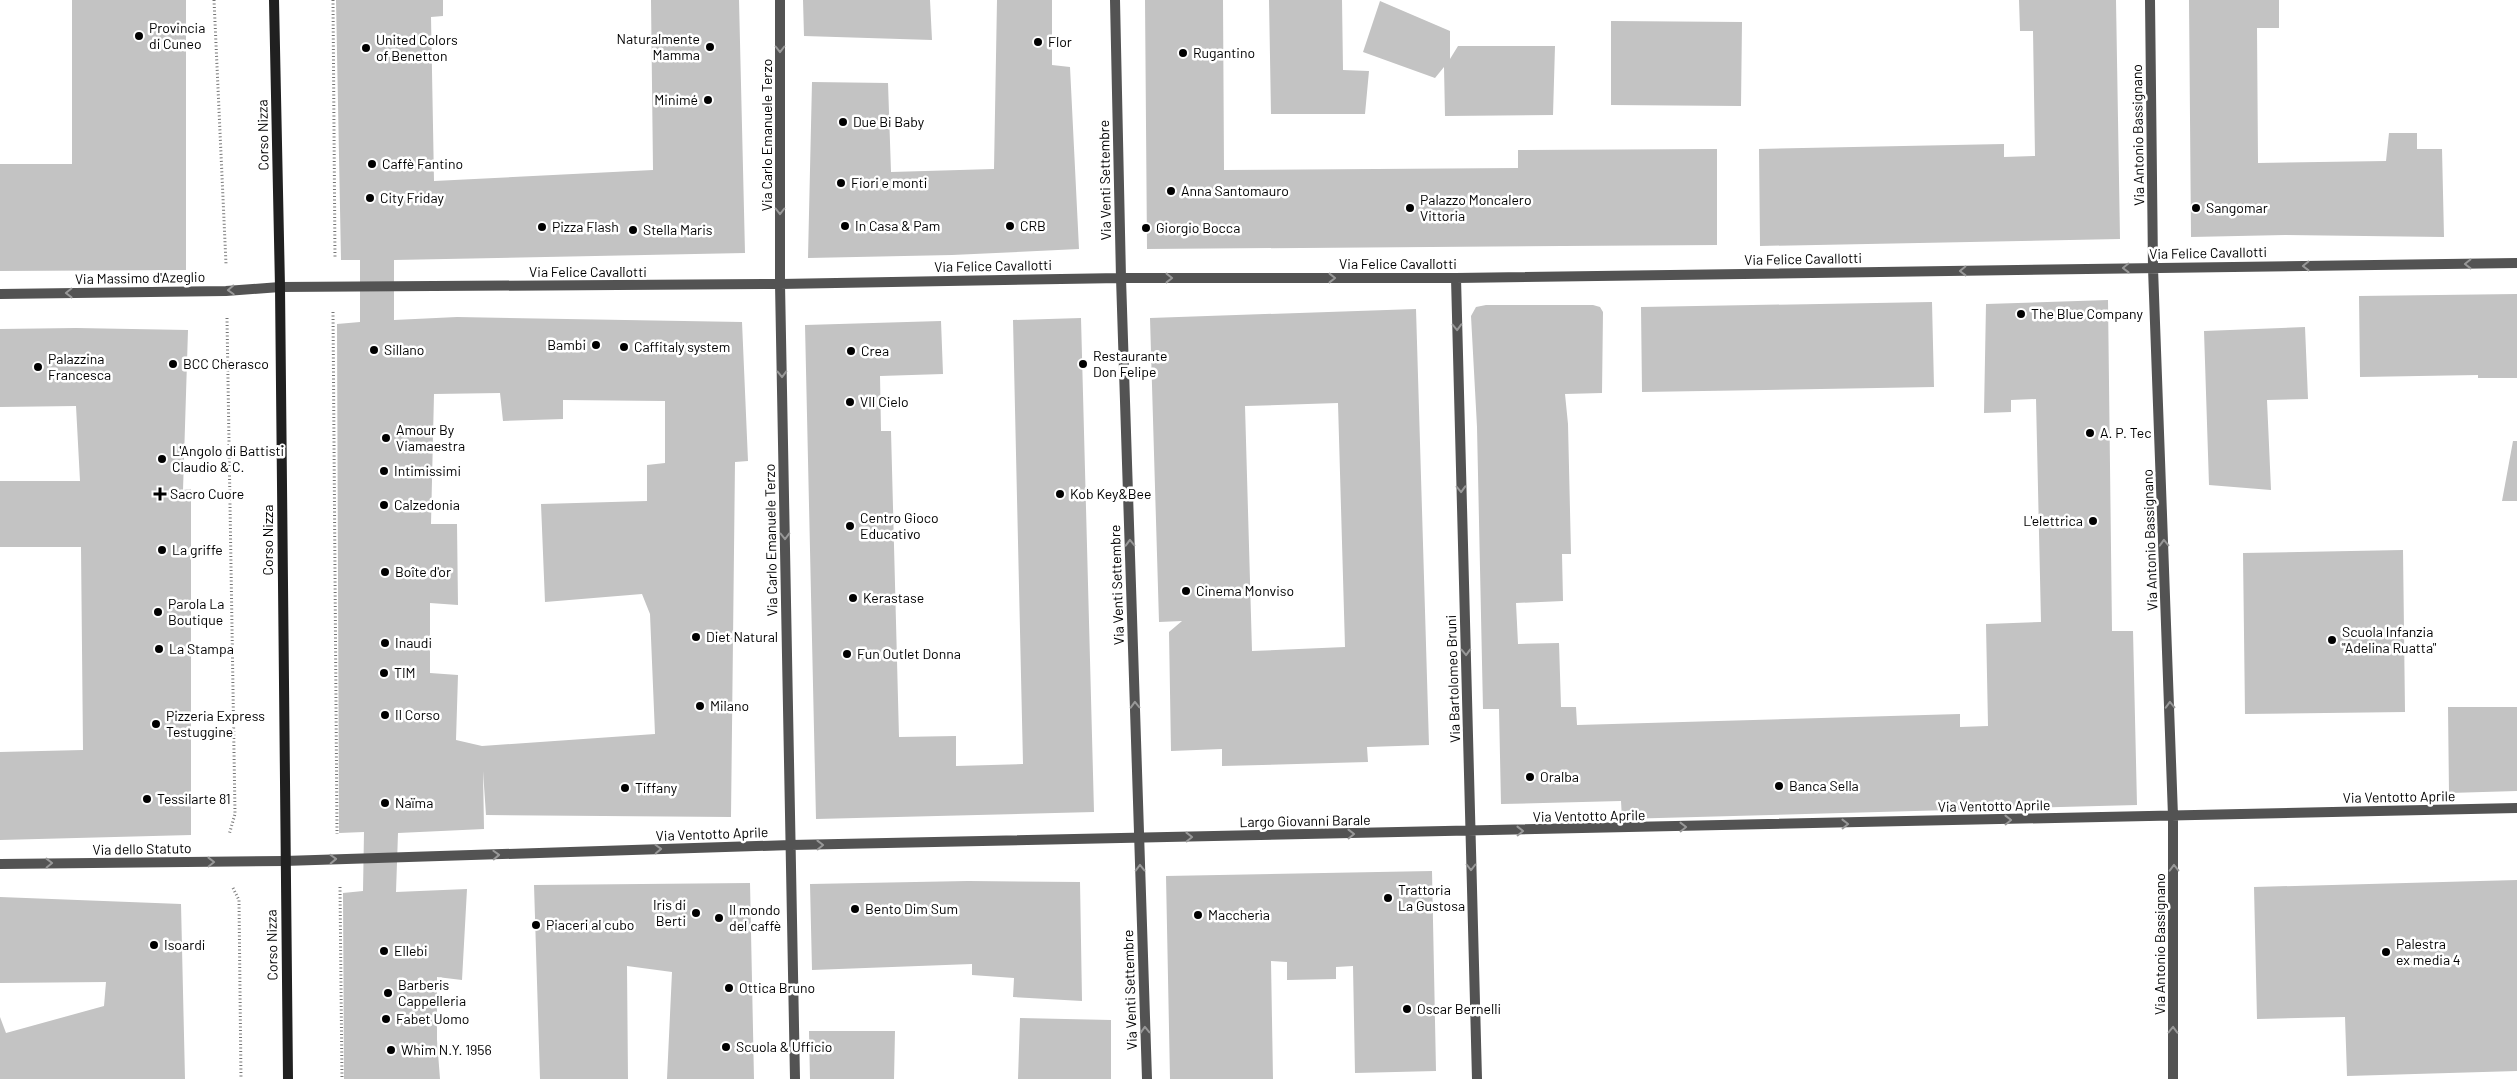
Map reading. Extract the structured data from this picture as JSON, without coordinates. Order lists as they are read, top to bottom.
{
  "streets": {
    "street": [
      "Corso Nizza",
      "Via Carlo Emanuele Terzo",
      "Via Antonio Bassignano",
      "Via Venti Settembre",
      "Via Felice Cavallotti",
      "Via Massimo d'Azeglio",
      "Via Bartolomeo Bruni",
      "Via Ventotto Aprile",
      "Largo Giovanni Barale",
      "Via dello Statuto"
    ]
  },
  "crossings": [
    ["Corso Nizza", "Via Felice Cavallotti"],
    ["Corso Nizza", "Via Massimo d'Azeglio"],
    ["Corso Nizza", "Via Ventotto Aprile"],
    ["Corso Nizza", "Via dello Statuto"],
    ["Via Carlo Emanuele Terzo", "Via Felice Cavallotti"],
    ["Via Carlo Emanuele Terzo", "Via Ventotto Aprile"],
    ["Via Antonio Bassignano", "Via Felice Cavallotti"],
    ["Via Antonio Bassignano", "Via Ventotto Aprile"],
    ["Via Venti Settembre", "Via Felice Cavallotti"],
    ["Via Venti Settembre", "Via Ventotto Aprile"],
    ["Via Venti Settembre", "Largo Giovanni Barale"],
    ["Via Felice Cavallotti", "Via Massimo d'Azeglio"],
    ["Via Felice Cavallotti", "Via Bartolomeo Bruni"],
    ["Via Bartolomeo Bruni", "Via Ventotto Aprile"],
    ["Via Bartolomeo Bruni", "Largo Giovanni Barale"],
    ["Via Ventotto Aprile", "Largo Giovanni Barale"],
    ["Via Ventotto Aprile", "Via dello Statuto"]
  ],
  "one_way": [
    "Via Carlo Emanuele Terzo",
    "Via Antonio Bassignano",
    "Via Venti Settembre",
    "Via Massimo d'Azeglio",
    "Via Bartolomeo Bruni",
    "Via Ventotto Aprile",
    "Largo Giovanni Barale",
    "Via dello Statuto"
  ],
  "places": {
    "other": [
      "Provincia di Cuneo",
      "Flor",
      "Naturalmente Mamma",
      "United Colors of Benetton",
      "Rugantino",
      "Minimé",
      "Due Bi Baby",
      "Caffè Fantino",
      "Fiori e monti",
      "Anna Santomauro",
      "City Friday",
      "Palazzo Moncalero Vittoria",
      "Sangomar",
      "In Casa & Pam",
      "CRB",
      "Pizza Flash",
      "Giorgio Bocca",
      "Stella Maris",
      "The Blue Company",
      "Bambi",
      "Caffitaly system",
      "Sillano",
      "Crea",
      "BCC Cherasco",
      "Restaurante Don Felipe",
      "Palazzina Francesca",
      "VII Cielo",
      "A. P. Tec",
      "Amour By Viamaestra",
      "L'Angolo di Battisti Claudio & C.",
      "Intimissimi",
      "Kob Key&Bee",
      "Calzedonia",
      "L'elettrica",
      "Centro Gioco Educativo",
      "La griffe",
      "Boîte d'or",
      "Cinema Monviso",
      "Kerastase",
      "Parola La Boutique",
      "Diet Natural",
      "Scuola Infanzia \"Adelina Ruatta\"",
      "Inaudi",
      "La Stampa",
      "Fun Outlet Donna",
      "TIM",
      "Milano",
      "Il Corso",
      "Pizzeria Express Testuggine",
      "Oralba",
      "Banca Sella",
      "Tiffany",
      "Tessilarte 81",
      "Naïma",
      "Trattoria La Gustosa",
      "Bento Dim Sum",
      "Iris di Berti",
      "Maccherìa",
      "Il mondo del caffè",
      "Piaceri al cubo",
      "Isoardi",
      "Ellebi",
      "Palestra ex media 4",
      "Ottica Bruno",
      "Barberis Cappelleria",
      "Oscar Bernelli",
      "Fabet Uomo",
      "Scuola & Ufficio",
      "Whim N.Y. 1956"
    ],
    "health": ["Sacro Cuore"]
  }
}
